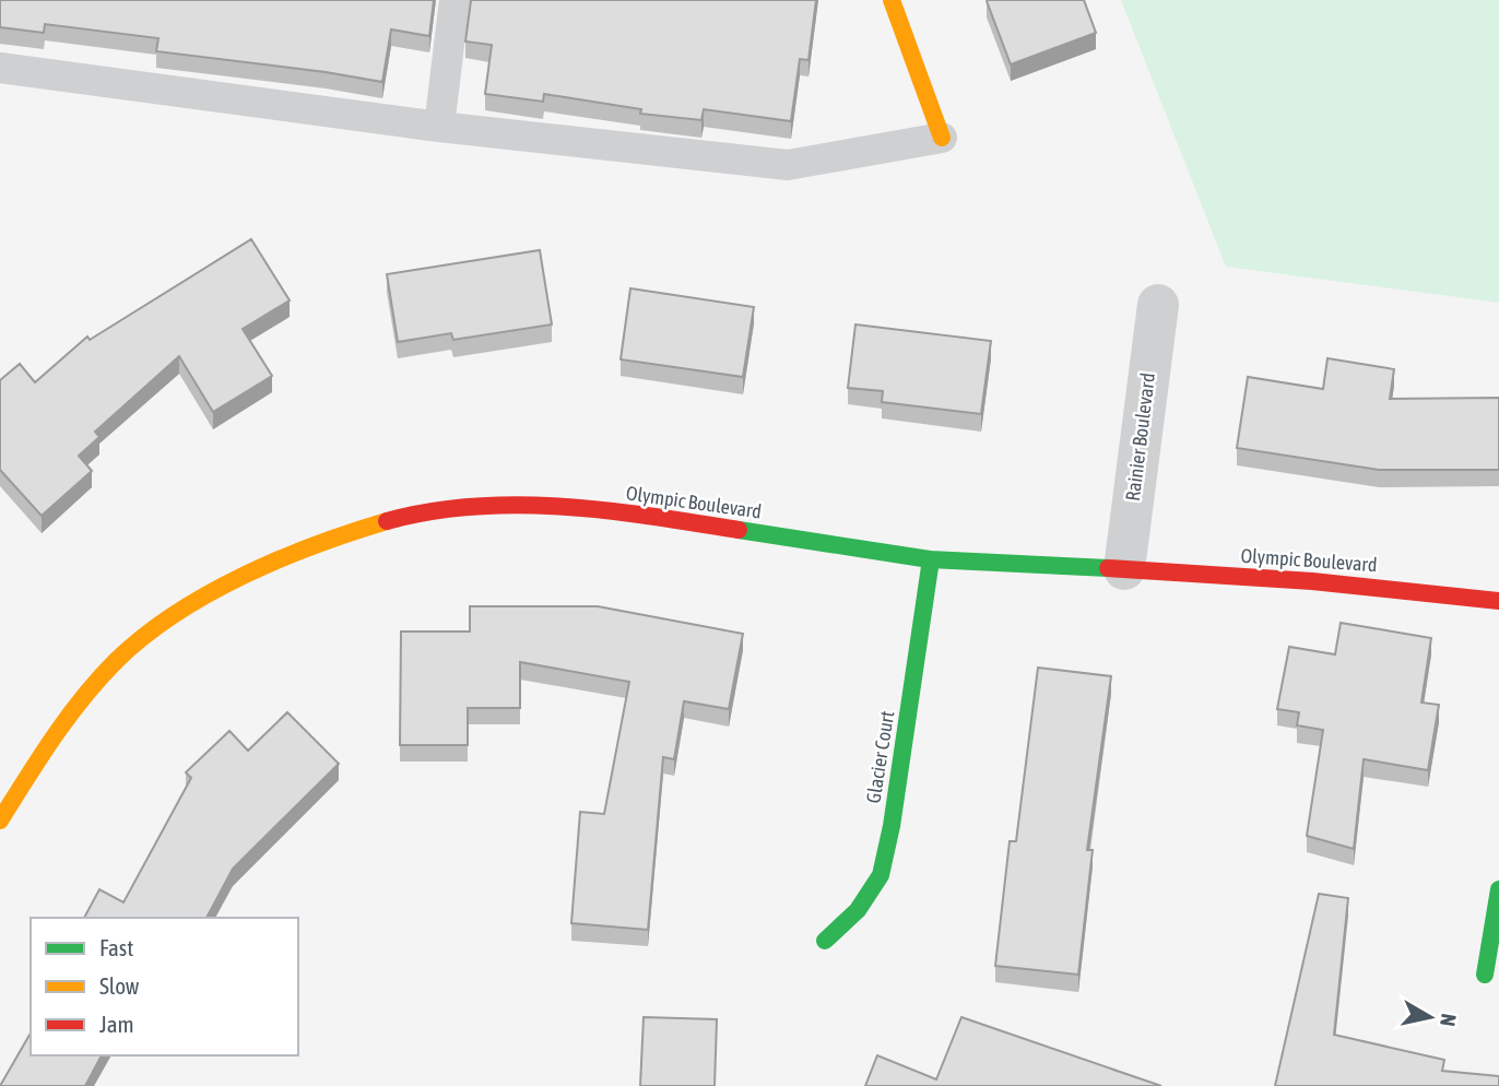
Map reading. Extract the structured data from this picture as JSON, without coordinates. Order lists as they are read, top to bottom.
{
  "streets": {
    "street": ["Rainier Boulevard", "Olympic Boulevard", "Glacier Court"]
  },
  "crossings": [
    ["Rainier Boulevard", "Olympic Boulevard"],
    ["Olympic Boulevard", "Glacier Court"]
  ],
  "legend": ["Fast", "Slow", "Jam"],
  "north": "right"
}
